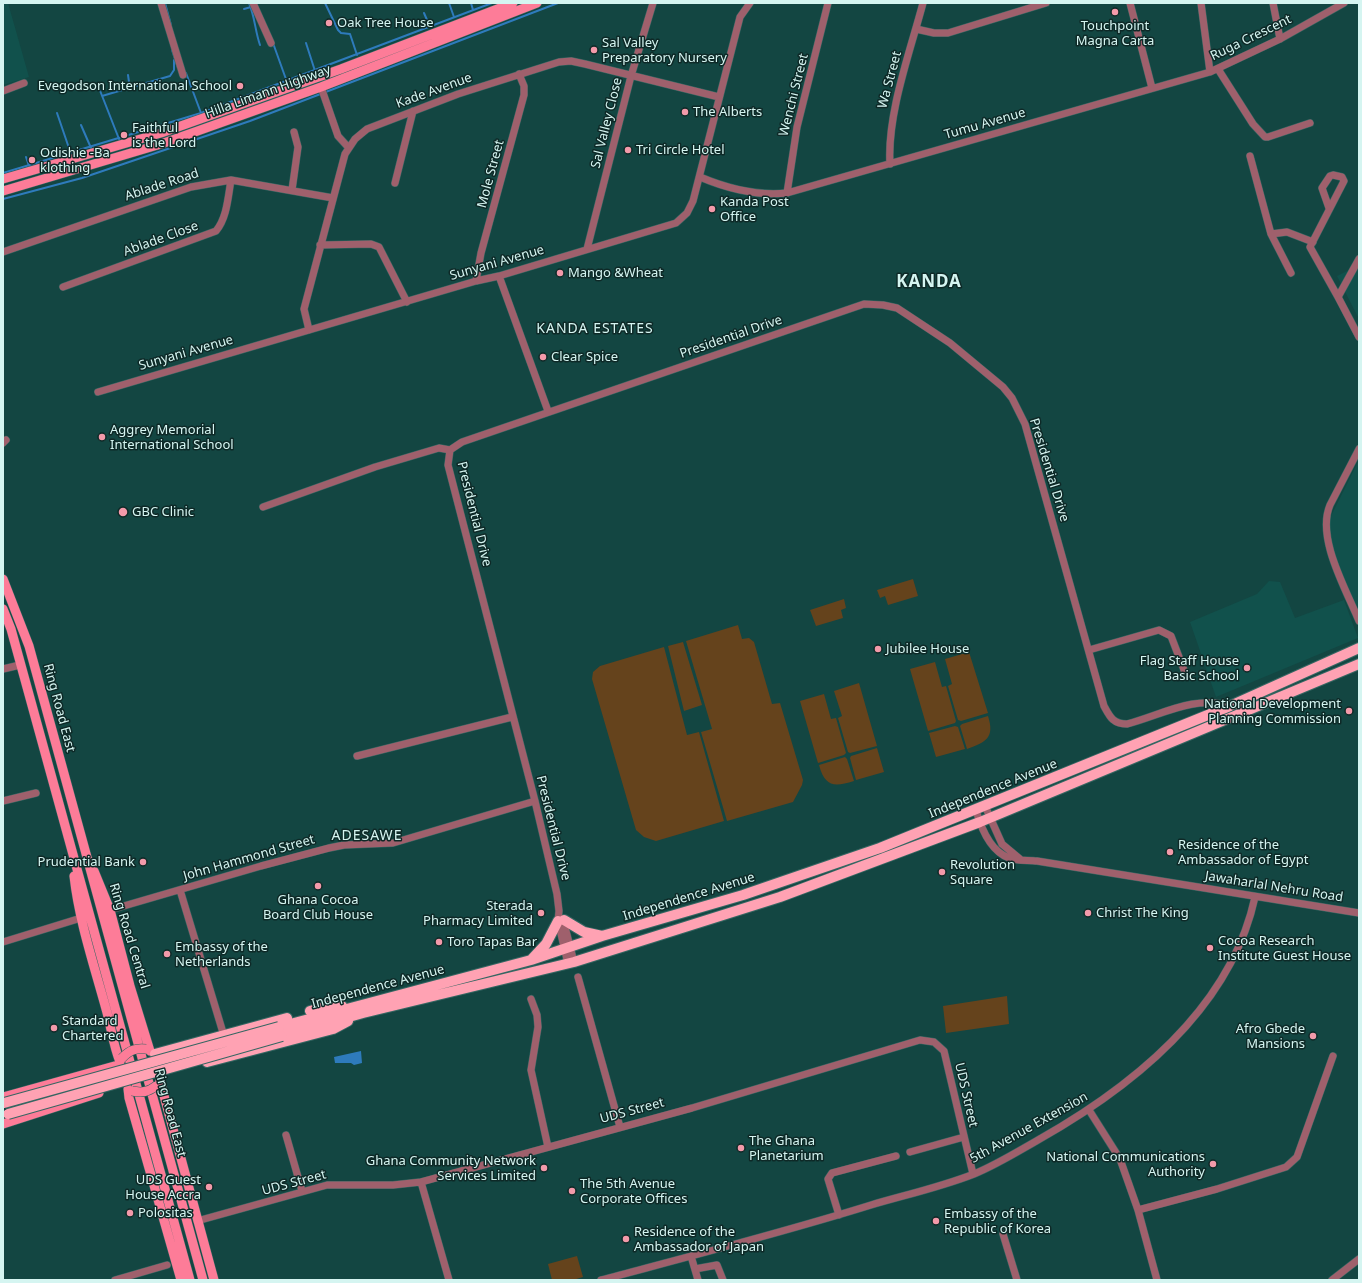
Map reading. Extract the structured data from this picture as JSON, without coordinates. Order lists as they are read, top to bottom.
{
  "streets": {
    "highway": ["Independence Avenue"],
    "main road": ["Hilla Limann Highway", "Ring Road East", "Ring Road Central"],
    "street": [
      "Ruga Crescent",
      "Wa Street",
      "Kade Avenue",
      "Wenchi Street",
      "Sal Valley Close",
      "Tumu Avenue",
      "Mole Street",
      "Ablade Road",
      "Ablade Close",
      "Sunyani Avenue",
      "Presidential Drive",
      "John Hammond Street",
      "Jawaharlal Nehru Road",
      "UDS Street",
      "5th Avenue Extension"
    ]
  },
  "crossings": [
    ["Ruga Crescent", "Tumu Avenue"],
    ["Wa Street", "Tumu Avenue"],
    ["Kade Avenue", "Sal Valley Close"],
    ["Kade Avenue", "Mole Street"],
    ["Kade Avenue", "Ablade Road"],
    ["Kade Avenue", "Sunyani Avenue"],
    ["Wenchi Street", "Tumu Avenue"],
    ["Sal Valley Close", "Sunyani Avenue"],
    ["Tumu Avenue", "Sunyani Avenue"],
    ["Mole Street", "Sunyani Avenue"],
    ["Ablade Road", "Ablade Close"],
    ["Presidential Drive", "Independence Avenue"],
    ["Presidential Drive", "John Hammond Street"],
    ["Ring Road East", "Independence Avenue"],
    ["Ring Road East", "Ring Road Central"],
    ["Ring Road East", "UDS Street"],
    ["Independence Avenue", "Jawaharlal Nehru Road"],
    ["Independence Avenue", "Ring Road Central"],
    ["John Hammond Street", "Ring Road Central"],
    ["Jawaharlal Nehru Road", "5th Avenue Extension"],
    ["UDS Street", "5th Avenue Extension"]
  ],
  "districts": ["KANDA", "KANDA ESTATES", "ADESAWE"],
  "places": [
    "Touchpoint Magna Carta",
    "Oak Tree House",
    "Sal Valley Preparatory Nursery",
    "Evegodson International School",
    "The Alberts",
    "Faithful is the Lord",
    "Tri Circle Hotel",
    "Odishie -Ba klothing",
    "Kanda Post Office",
    "Mango &Wheat",
    "Clear Spice",
    "Aggrey Memorial International School",
    "GBC Clinic",
    "Jubilee House",
    "Flag Staff House Basic School",
    "National Development Planning Commission",
    "Residence of the Ambassador of Egypt",
    "Prudential Bank",
    "Revolution Square",
    "Ghana Cocoa Board Club House",
    "Sterada Pharmacy Limited",
    "Christ The King",
    "Toro Tapas Bar",
    "Cocoa Research Institute Guest House",
    "Embassy of the Netherlands",
    "Standard Chartered",
    "Afro Gbede Mansions",
    "The Ghana Planetarium",
    "National Communications Authority",
    "Ghana Community Network Services Limited",
    "UDS Guest House Accra",
    "The 5th Avenue Corporate Offices",
    "Polositas",
    "Embassy of the Republic of Korea",
    "Residence of the Ambassador of Japan"
  ]
}
